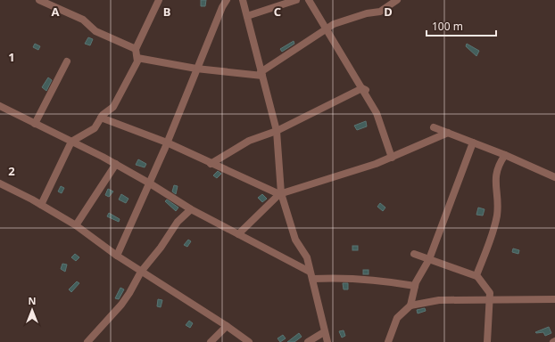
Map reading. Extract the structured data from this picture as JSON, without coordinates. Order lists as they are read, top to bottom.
{
  "scale_bar": "100 m",
  "north": "top",
  "grid": {
    "columns": [
      "A",
      "B",
      "C",
      "D"
    ],
    "rows": ["1", "2"]
  }
}
